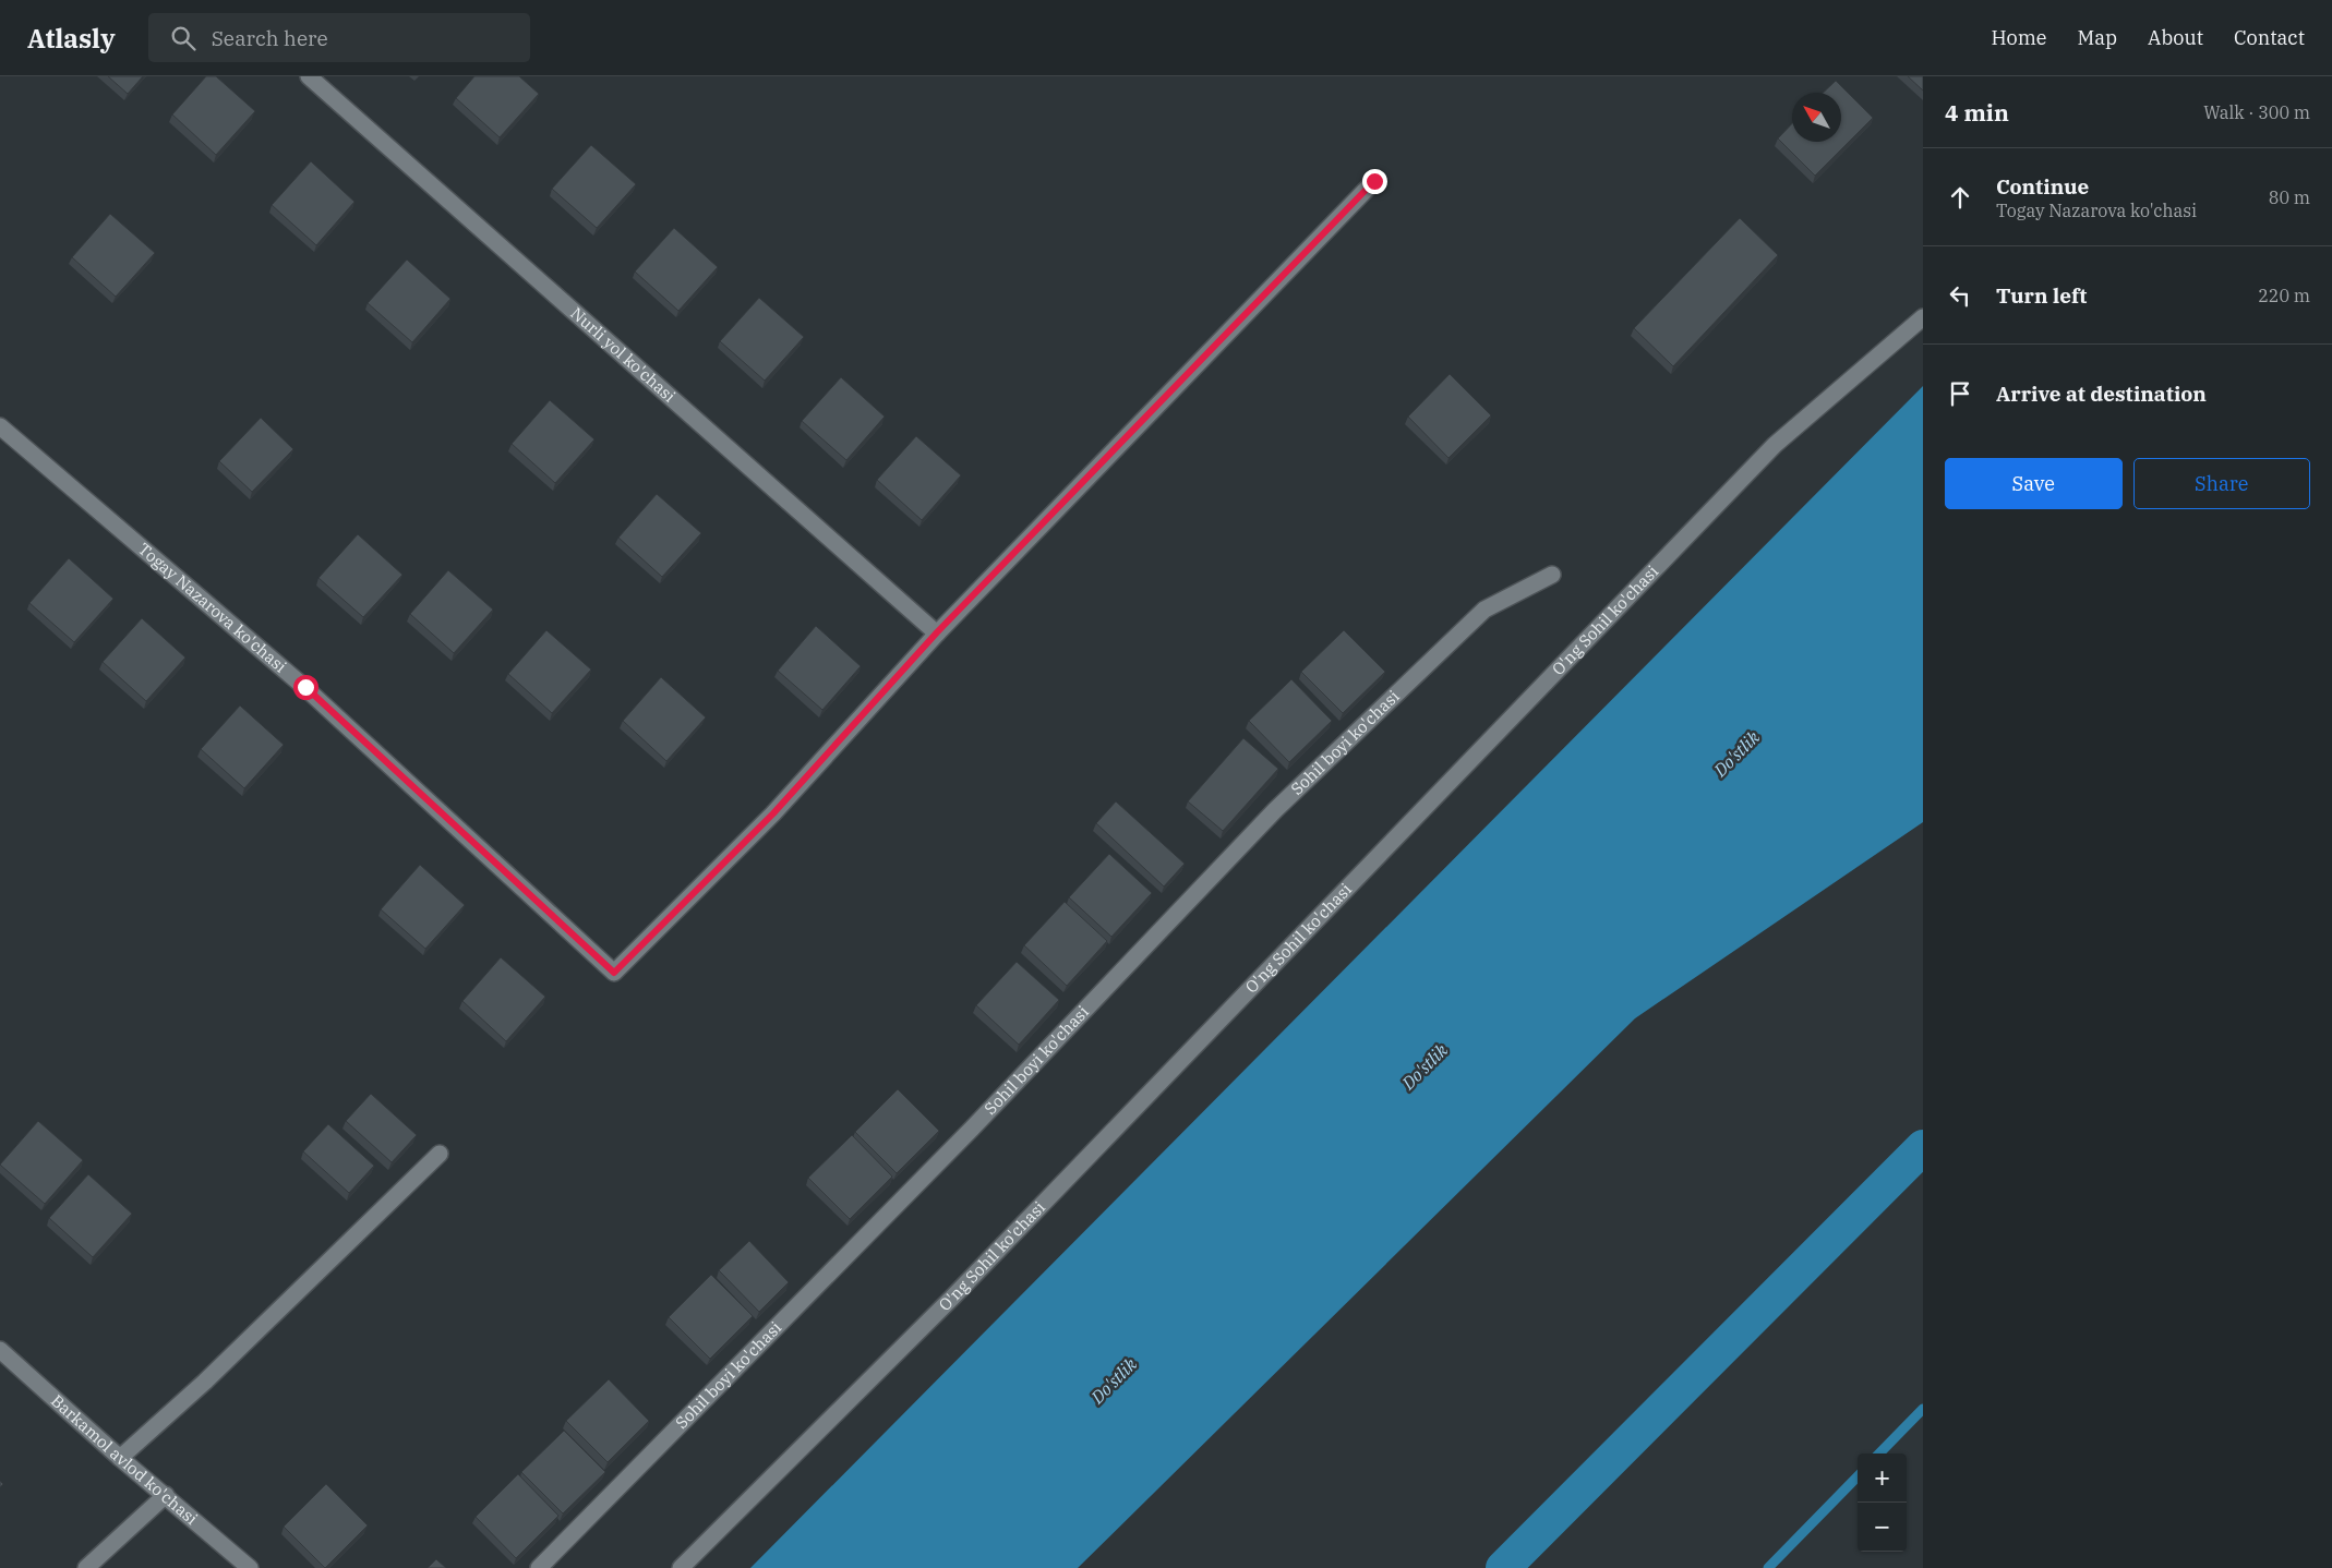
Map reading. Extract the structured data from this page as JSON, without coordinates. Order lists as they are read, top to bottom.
{
  "streets": {
    "street": [
      "Nurli yol ko'chasi",
      "Togay Nazarova ko'chasi",
      "O'ng Sohil ko'chasi",
      "Sohil boyi ko'chasi",
      "Barkamol avlod ko'chasi"
    ]
  },
  "crossings": [
    ["Nurli yol ko'chasi", "Togay Nazarova ko'chasi"]
  ],
  "water": ["Do'stlik"],
  "north": "top left",
  "page": {
    "header": "Atlasly",
    "search": "Search here",
    "nav": [
      "Home",
      "Map",
      "About",
      "Contact"
    ],
    "heading": ["4 min", "Walk · 300 m"],
    "list": [
      ["Continue", "Togay Nazarova ko'chasi", "80 m"],
      ["Turn left", "220 m"],
      "Arrive at destination"
    ],
    "buttons": ["Save", "Share"],
    "map_buttons": ["+", "−"]
  }
}
